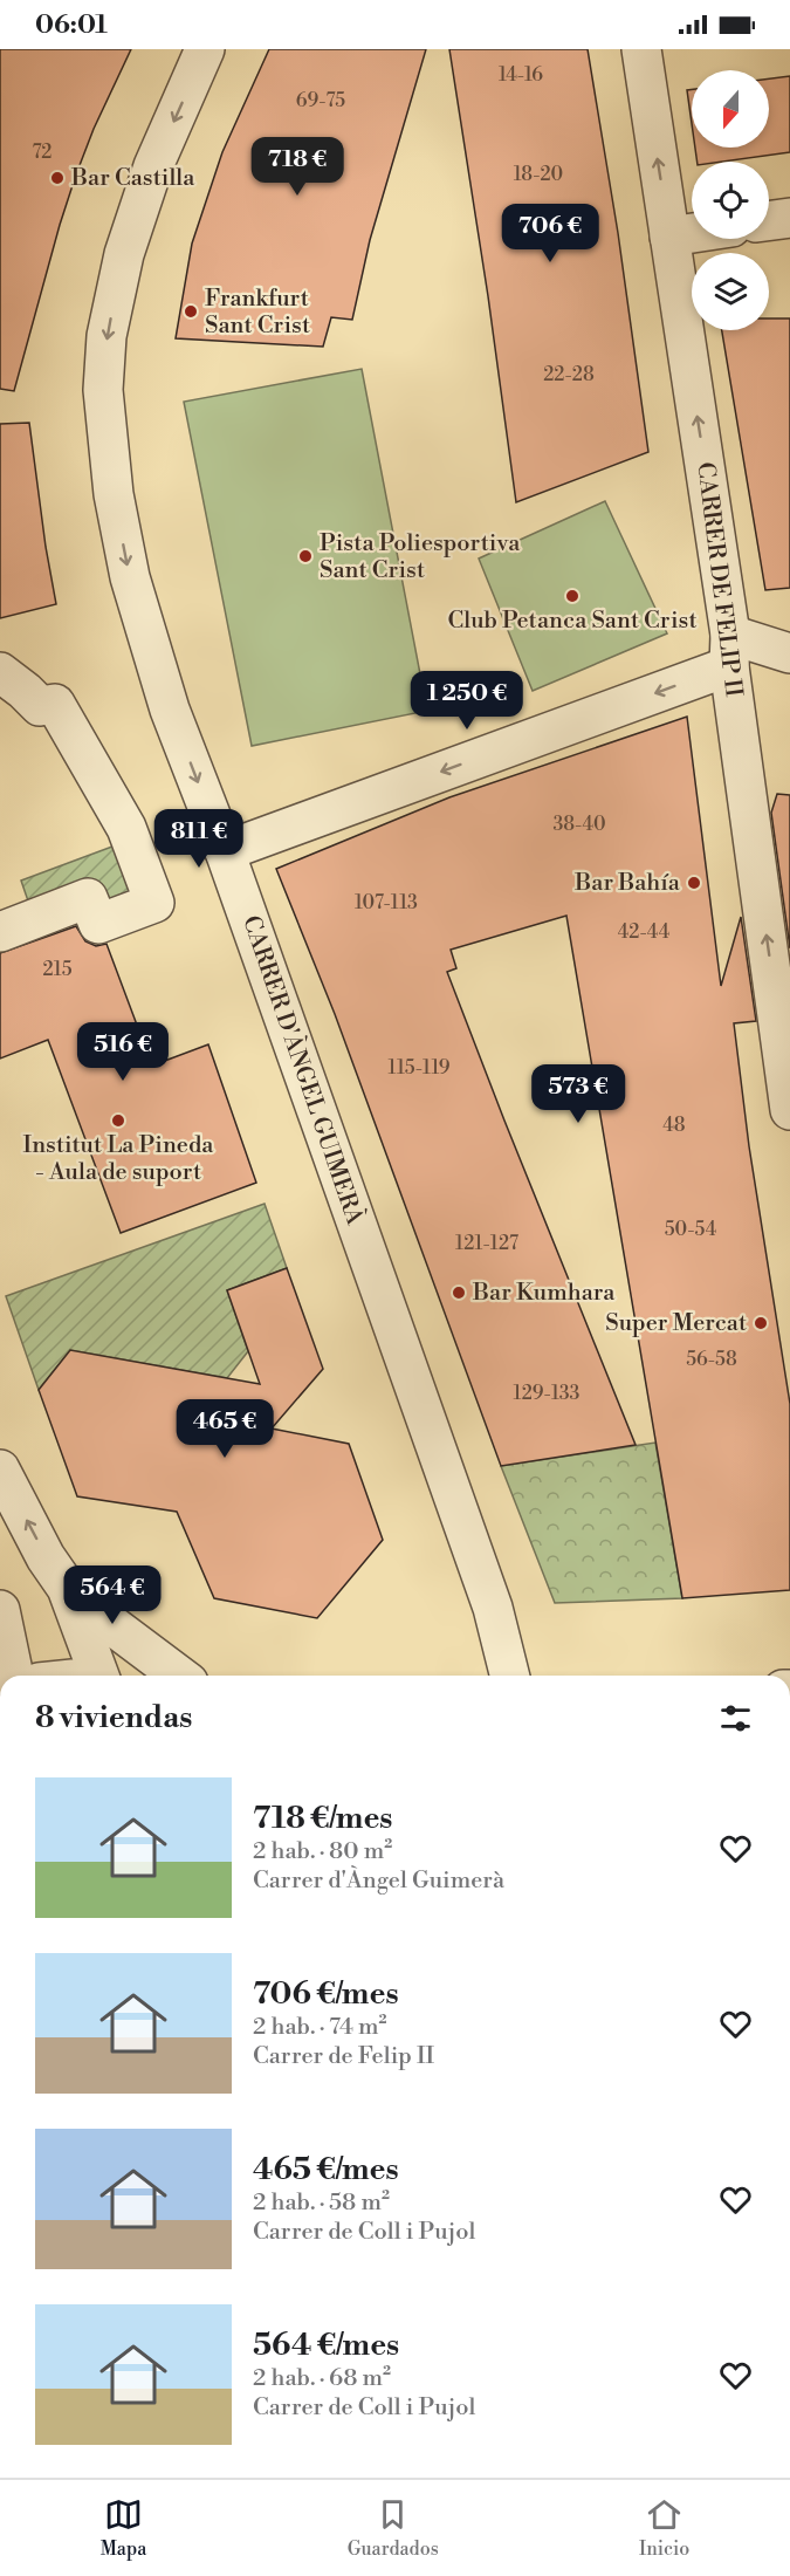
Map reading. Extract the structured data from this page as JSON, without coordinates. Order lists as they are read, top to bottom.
{
  "streets": {
    "street": ["CARRER DE FELIP II", "CARRER D'ÀNGEL GUIMERÀ"]
  },
  "one_way": ["CARRER DE FELIP II", "CARRER D'ÀNGEL GUIMERÀ"],
  "places": [
    "Bar Castilla",
    "Frankfurt Sant Crist",
    "Pista Poliesportiva Sant Crist",
    "Club Petanca Sant Crist",
    "Bar Bahía",
    "Institut La Pineda - Aula de suport",
    "Bar Kumhara",
    "Super Mercat"
  ],
  "house_numbers": [
    "14-16",
    "69-75",
    "72",
    "18-20",
    "22-28",
    "38-40",
    "107-113",
    "42-44",
    "215",
    "115-119",
    "48",
    "50-54",
    "121-127",
    "56-58",
    "129-133"
  ],
  "north": "bottom",
  "page": {
    "status": "06:01",
    "price": [
      "718 €",
      "706 €",
      "1 250 €",
      "811 €",
      "516 €",
      "573 €",
      "465 €",
      "564 €"
    ],
    "heading": "8 viviendas",
    "list": [
      {
        "name": "718 €/mes",
        "note": "2 hab. · 80 m² · Carrer d'Àngel Guimerà"
      },
      {
        "name": "706 €/mes",
        "note": "2 hab. · 74 m² · Carrer de Felip II"
      },
      {
        "name": "465 €/mes",
        "note": "2 hab. · 58 m² · Carrer de Coll i Pujol"
      },
      {
        "name": "564 €/mes",
        "note": "2 hab. · 68 m² · Carrer de Coll i Pujol"
      }
    ],
    "tabs": ["Mapa", "Guardados", "Inicio"]
  }
}
